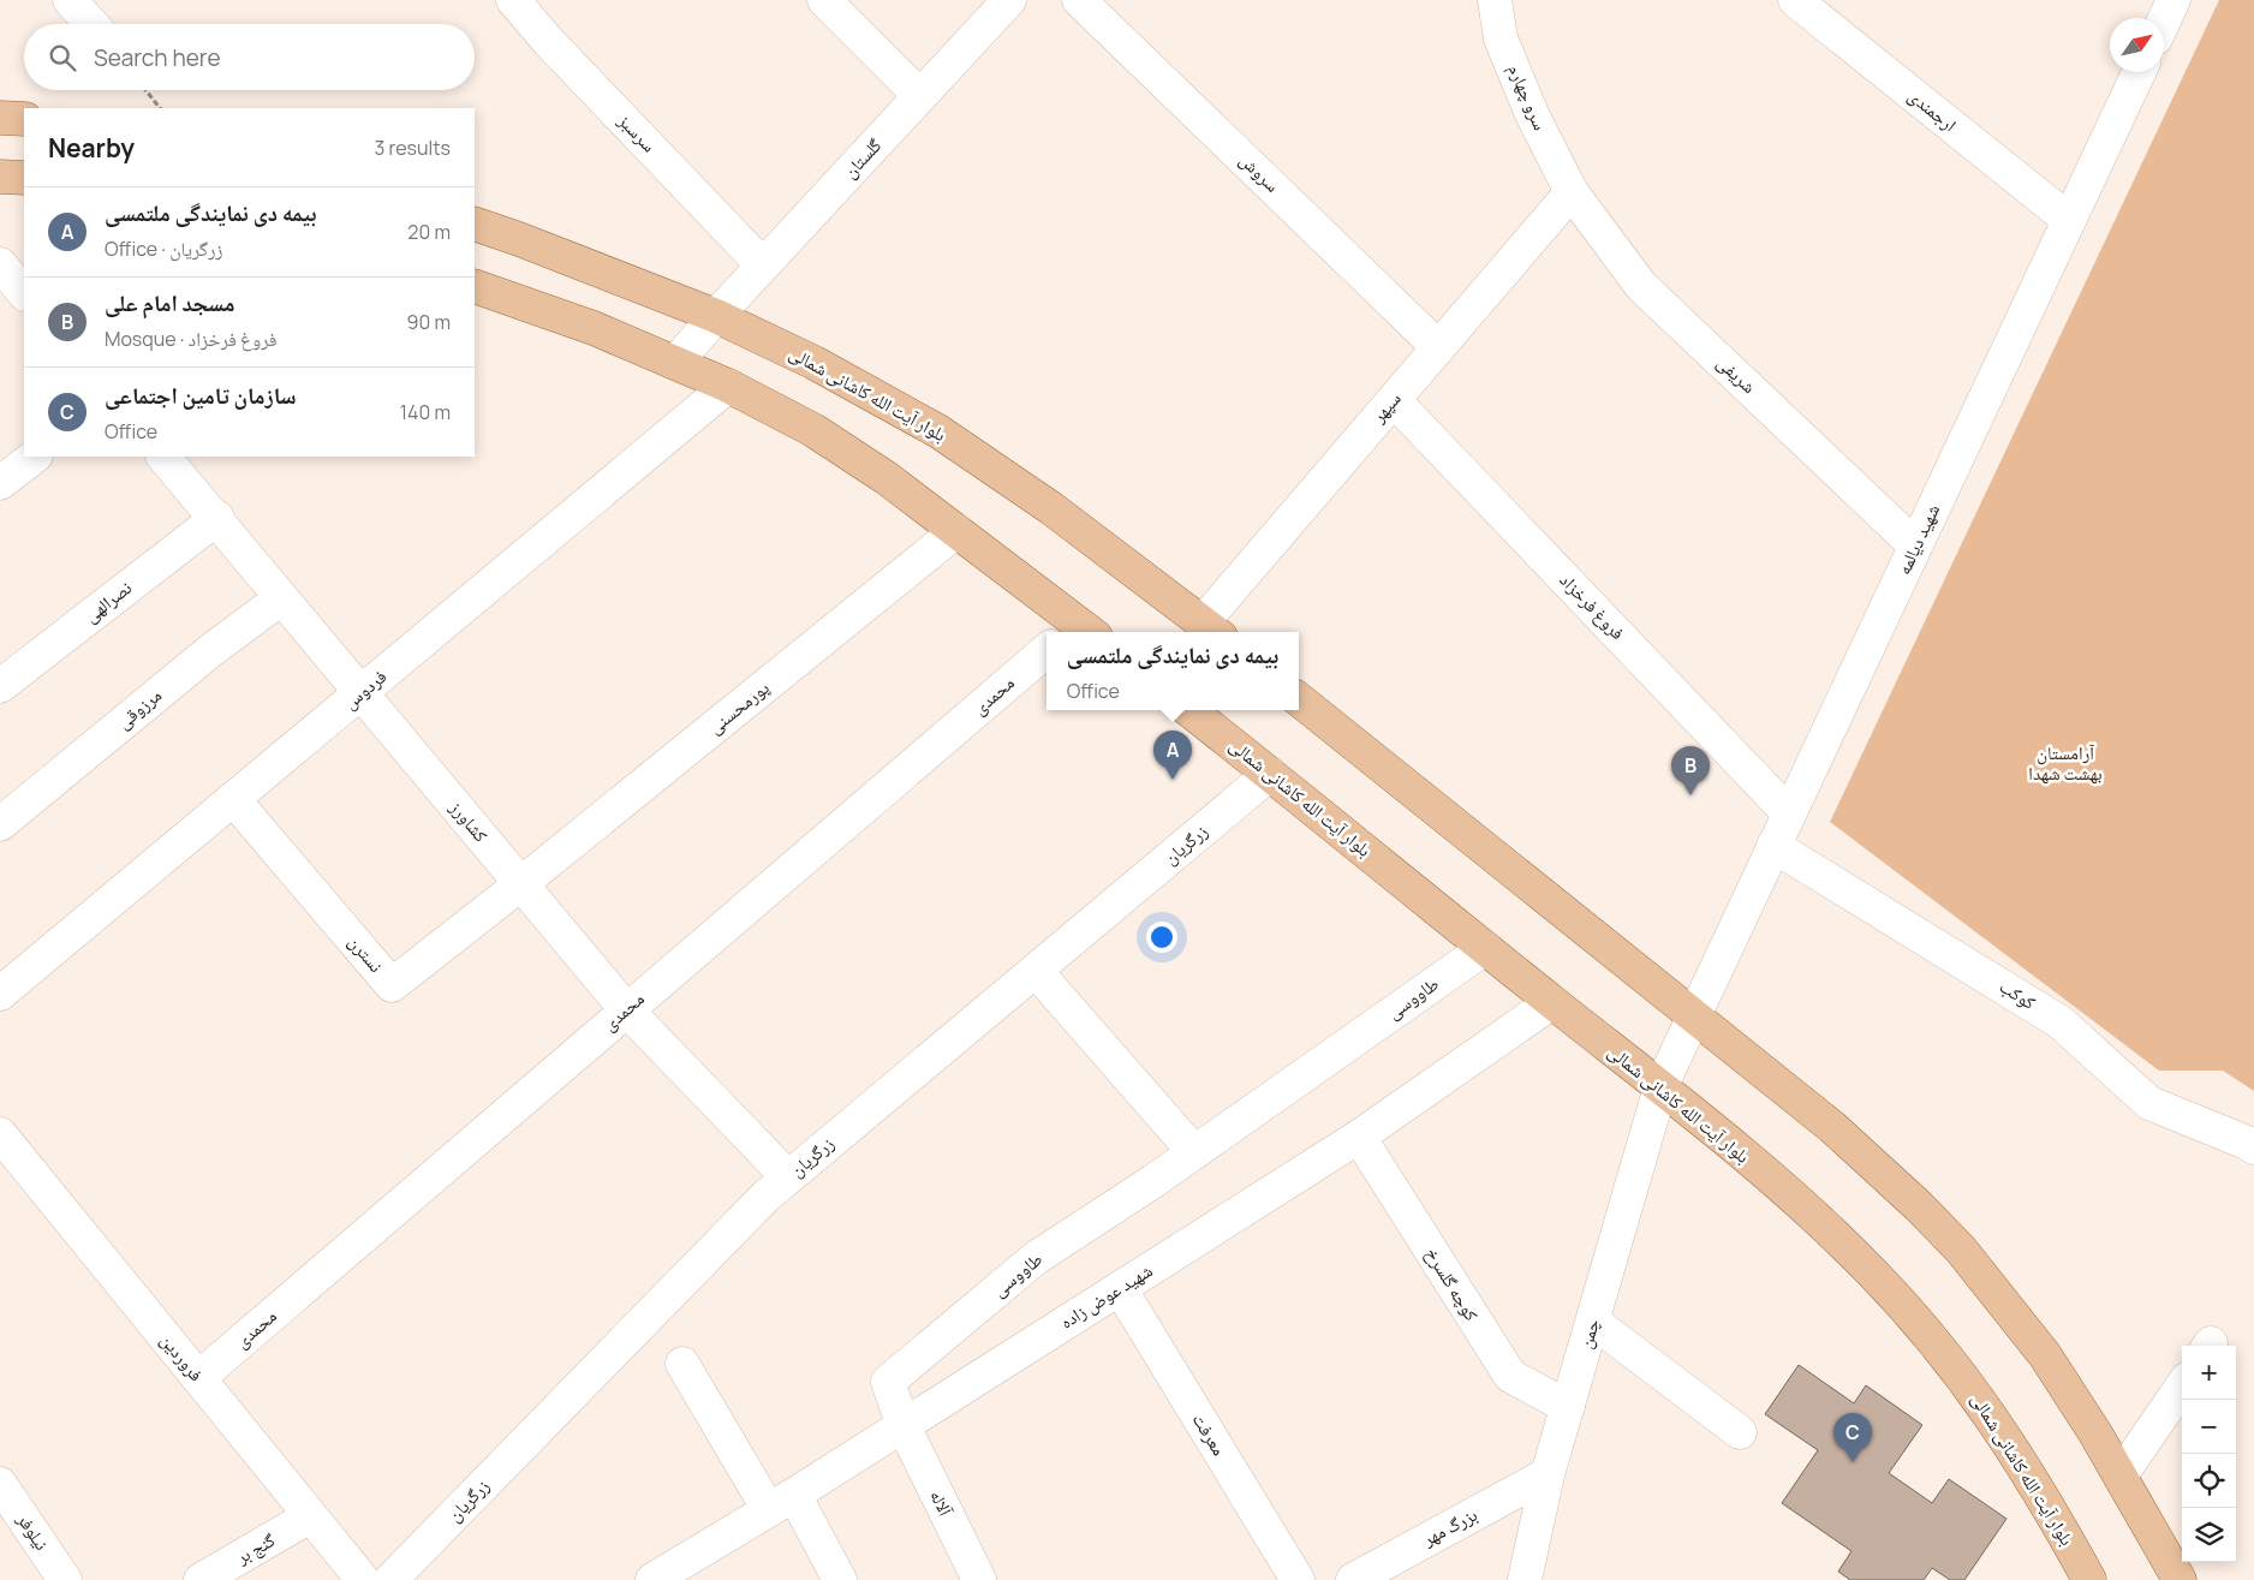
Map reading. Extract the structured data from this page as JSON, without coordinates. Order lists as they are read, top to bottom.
{
  "streets": {
    "main road": ["بلوار آیت الله کاشانی شمالی"],
    "street": [
      "سرو چهارم",
      "ارجمندی",
      "سرسبز",
      "گلستان",
      "سروش",
      "شریفی",
      "سپهر",
      "شهید دیالمه",
      "نصرالهی",
      "فروغ فرخزاد",
      "فردوس",
      "محمدی",
      "پورمحسنی",
      "مرزوقی",
      "کشاورز",
      "زرگریان",
      "نسترن",
      "کوکب",
      "طاووسی",
      "کوچه گلسرخ",
      "شهید عوض زاده",
      "چمن",
      "فروردین",
      "معرفت",
      "آلاله",
      "بزرگ مهر",
      "نیلوفر",
      "گنج بر"
    ]
  },
  "crossings": [
    ["سرو چهارم", "شریفی"],
    ["سرو چهارم", "سپهر"],
    ["ارجمندی", "شهید دیالمه"],
    ["سرسبز", "گلستان"],
    ["گلستان", "بلوار آیت الله کاشانی شمالی"],
    ["سروش", "سپهر"],
    ["شریفی", "سپهر"],
    ["شریفی", "شهید دیالمه"],
    ["بلوار آیت الله کاشانی شمالی", "سپهر"],
    ["بلوار آیت الله کاشانی شمالی", "زرگریان"],
    ["بلوار آیت الله کاشانی شمالی", "طاووسی"],
    ["بلوار آیت الله کاشانی شمالی", "شهید عوض زاده"],
    ["بلوار آیت الله کاشانی شمالی", "چمن"],
    ["سپهر", "فروغ فرخزاد"],
    ["شهید دیالمه", "فروغ فرخزاد"],
    ["شهید دیالمه", "کوکب"],
    ["شهید دیالمه", "چمن"],
    ["نصرالهی", "کشاورز"],
    ["فردوس", "کشاورز"],
    ["فردوس", "نسترن"],
    ["محمدی", "کشاورز"],
    ["محمدی", "فروردین"],
    ["پورمحسنی", "کشاورز"],
    ["پورمحسنی", "نسترن"],
    ["مرزوقی", "کشاورز"],
    ["کشاورز", "زرگریان"],
    ["کشاورز", "نسترن"],
    ["طاووسی", "شهید عوض زاده"],
    ["طاووسی", "آلاله"],
    ["کوچه گلسرخ", "شهید عوض زاده"],
    ["کوچه گلسرخ", "چمن"],
    ["شهید عوض زاده", "معرفت"],
    ["شهید عوض زاده", "آلاله"],
    ["چمن", "بزرگ مهر"],
    ["فروردین", "گنج بر"]
  ],
  "parks": ["آرامستان بهشت شهدا"],
  "north": "top right",
  "page": {
    "search": "Search here",
    "heading": ["Nearby", "3 results"],
    "list": [
      {
        "mark": "A",
        "name": "بیمه دی نمایندگی ملتمسی",
        "note": "Office · زرگریان",
        "value": "20 m"
      },
      {
        "mark": "B",
        "name": "مسجد امام علی",
        "note": "Mosque · فروغ فرخزاد",
        "value": "90 m"
      },
      {
        "mark": "C",
        "name": "سازمان تامین اجتماعی",
        "note": "Office",
        "value": "140 m"
      }
    ],
    "popup": ["بیمه دی نمایندگی ملتمسی", "Office"],
    "pins": ["A", "B", "C"],
    "map_buttons": ["+", "−"]
  }
}
